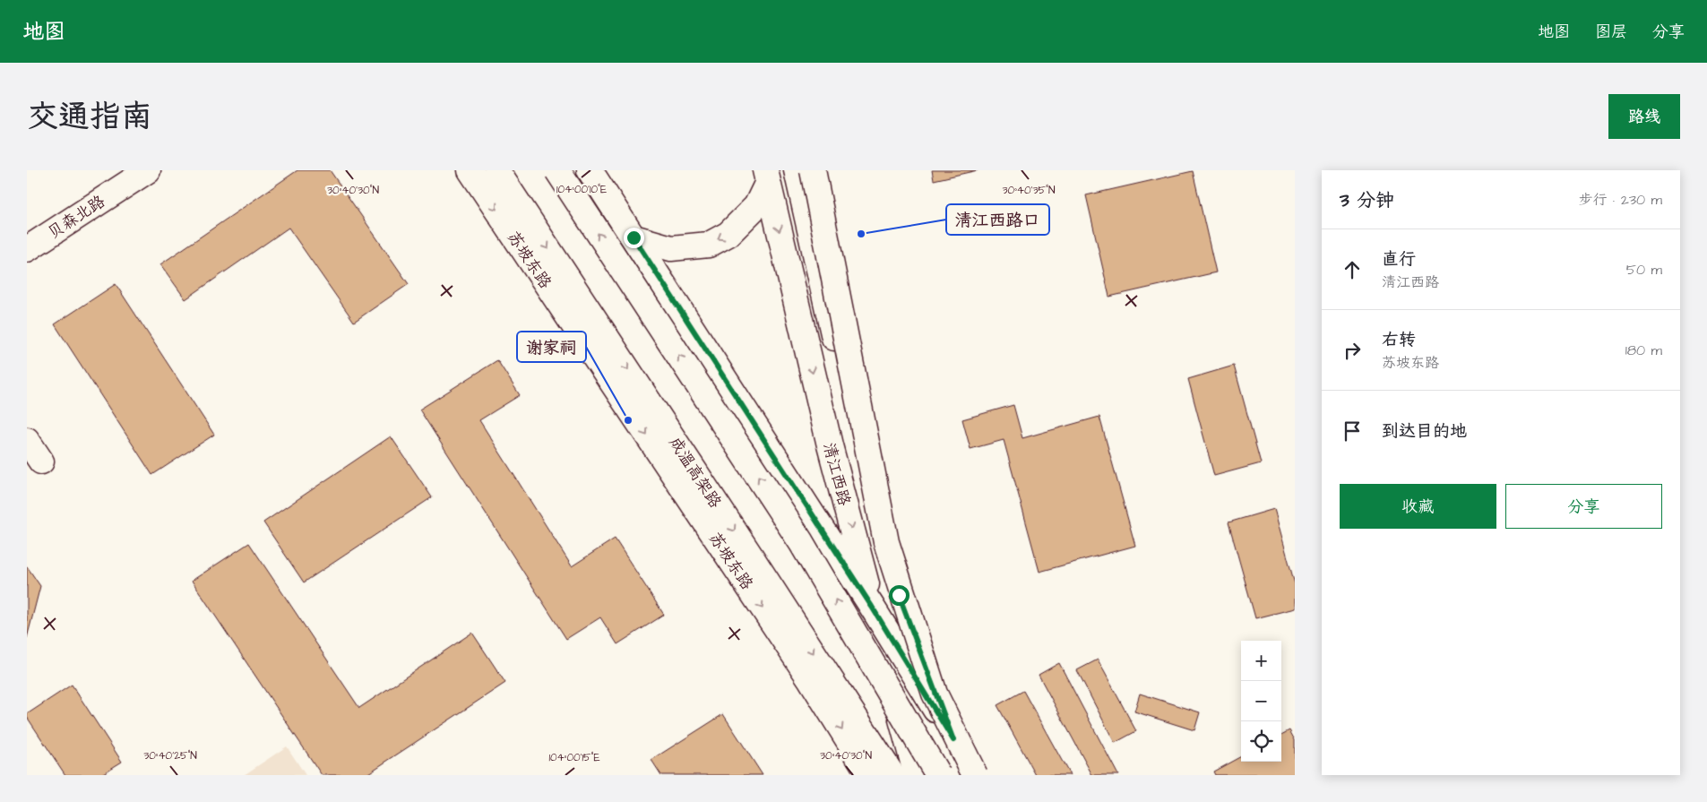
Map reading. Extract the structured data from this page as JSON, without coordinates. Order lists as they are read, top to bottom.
{
  "streets": {
    "main road": [
      "贝森北路",
      "苏坡东路",
      "成温高架路",
      "清江西路"
    ]
  },
  "places": ["清江西路口", "谢家祠"],
  "page": {
    "header": "地图",
    "nav": ["地图", "图层", "分享"],
    "title": "交通指南",
    "buttons": [
      "路线",
      ["收藏", "分享"]
    ],
    "heading": ["3 分钟", "步行 · 230 m"],
    "list": [
      ["直行", "清江西路", "50 m"],
      ["右转", "苏坡东路", "180 m"],
      "到达目的地"
    ],
    "map_buttons": ["+", "−"]
  },
  "coordinates": [
    "104°00'10\"E",
    "30°40'30\"N",
    "30°40'35\"N",
    "30°40'25\"N",
    "104°00'15\"E"
  ]
}
